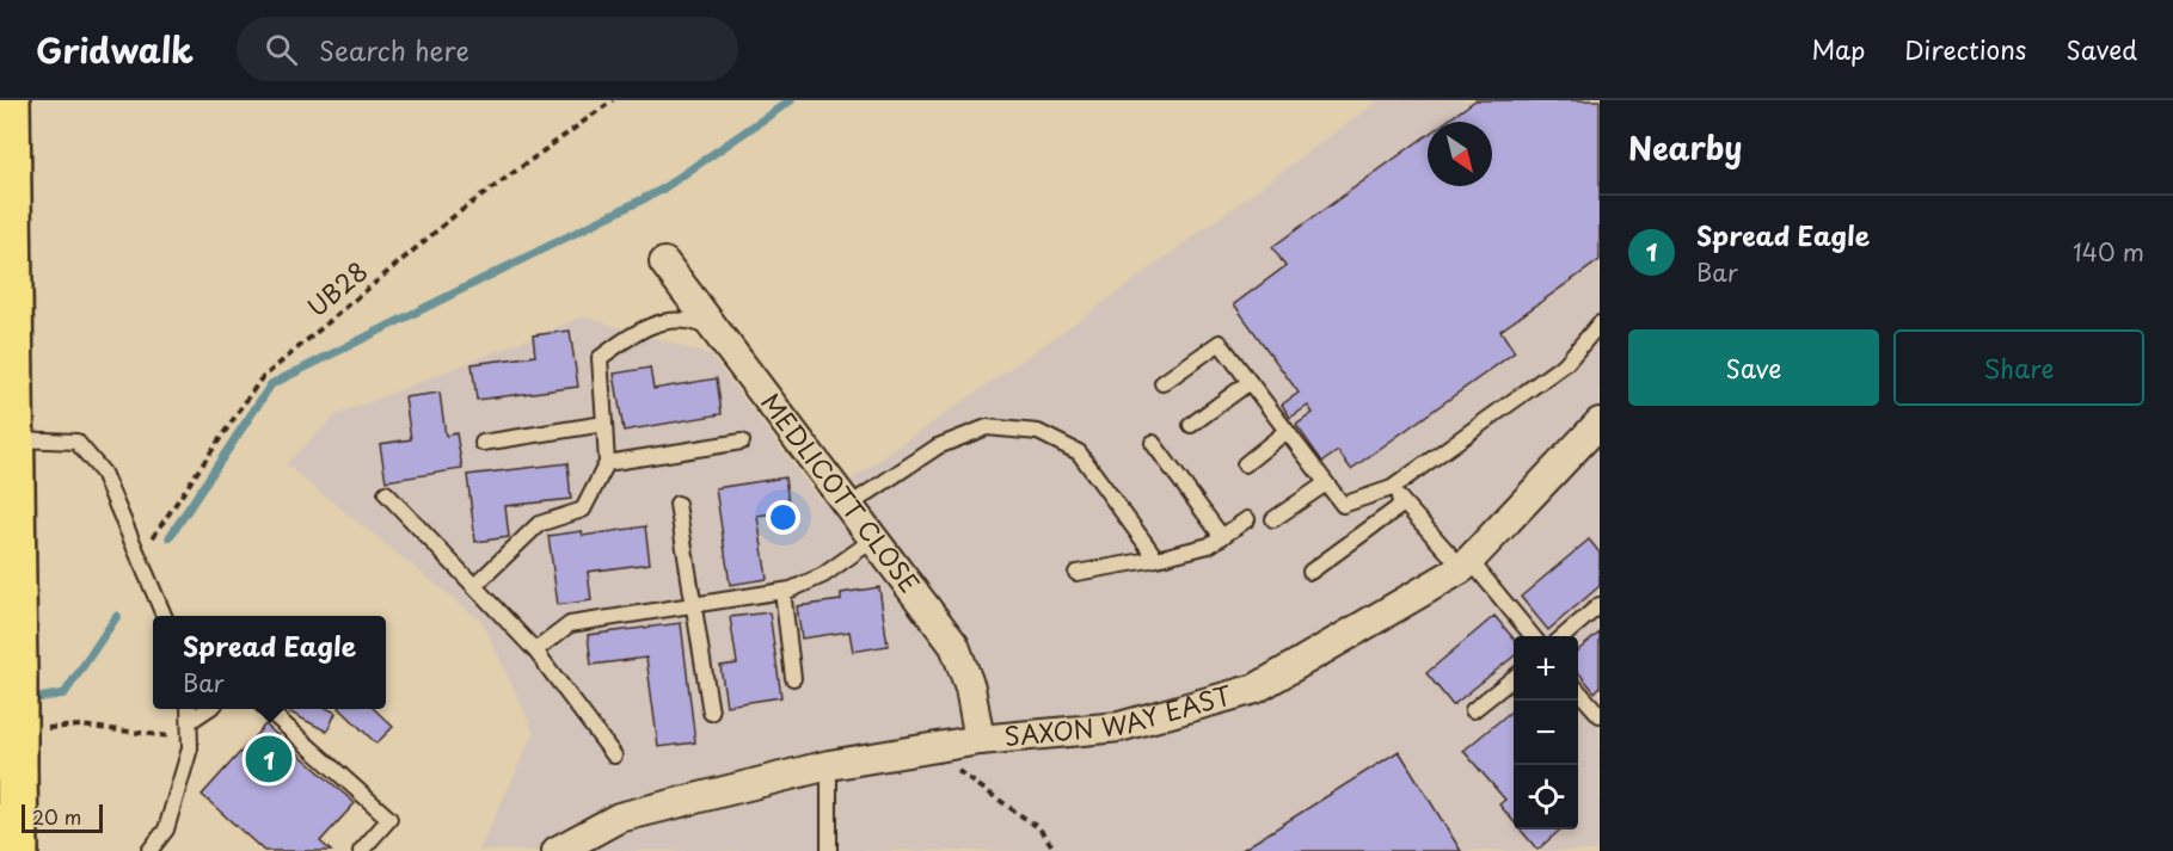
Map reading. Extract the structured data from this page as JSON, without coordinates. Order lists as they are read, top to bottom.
{
  "streets": {
    "street": ["MEDLICOTT CLOSE", "SAXON WAY EAST"],
    "path": ["UB28"]
  },
  "crossings": [
    ["MEDLICOTT CLOSE", "SAXON WAY EAST"]
  ],
  "scale_bar": "20 m",
  "north": "bottom right",
  "page": {
    "header": "Gridwalk",
    "search": "Search here",
    "nav": ["Map", "Directions", "Saved"],
    "heading": "Nearby",
    "list": [
      {
        "mark": "1",
        "name": "Spread Eagle",
        "note": "Bar",
        "value": "140 m"
      }
    ],
    "buttons": ["Save", "Share"],
    "popup": ["Spread Eagle", "Bar"],
    "map_buttons": ["+", "−"],
    "pins": "1",
    "scale": "20 m"
  }
}
